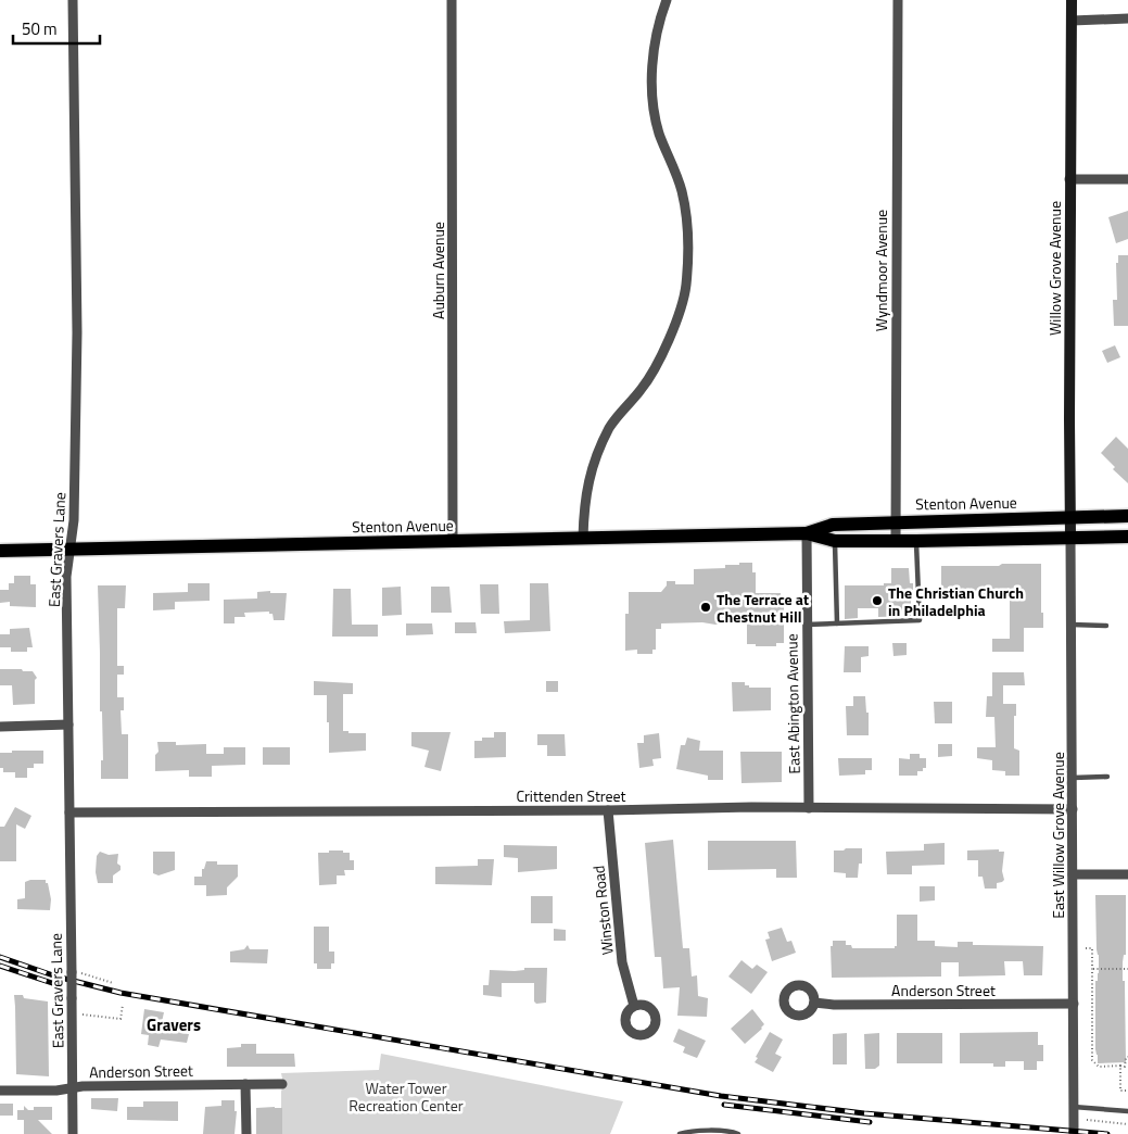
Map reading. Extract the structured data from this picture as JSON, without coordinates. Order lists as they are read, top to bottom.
{
  "streets": {
    "main road": ["Stenton Avenue"],
    "street": [
      "Willow Grove Avenue",
      "Auburn Avenue",
      "Wyndmoor Avenue",
      "East Gravers Lane",
      "East Abington Avenue",
      "Crittenden Street",
      "East Willow Grove Avenue",
      "Winston Road",
      "Anderson Street"
    ]
  },
  "crossings": [
    ["Willow Grove Avenue", "Stenton Avenue"],
    ["Willow Grove Avenue", "East Willow Grove Avenue"],
    ["Auburn Avenue", "Stenton Avenue"],
    ["Wyndmoor Avenue", "Stenton Avenue"],
    ["Stenton Avenue", "East Gravers Lane"],
    ["Stenton Avenue", "East Abington Avenue"],
    ["Stenton Avenue", "East Willow Grove Avenue"],
    ["East Gravers Lane", "Crittenden Street"],
    ["East Gravers Lane", "Anderson Street"],
    ["East Abington Avenue", "Crittenden Street"],
    ["Crittenden Street", "East Willow Grove Avenue"],
    ["Crittenden Street", "Winston Road"],
    ["East Willow Grove Avenue", "Anderson Street"]
  ],
  "districts": ["Gravers"],
  "parks": ["Water Tower Recreation Center"],
  "places": ["The Christian Church in Philadelphia", "The Terrace at Chestnut Hill"],
  "scale_bar": "50 m"
}
